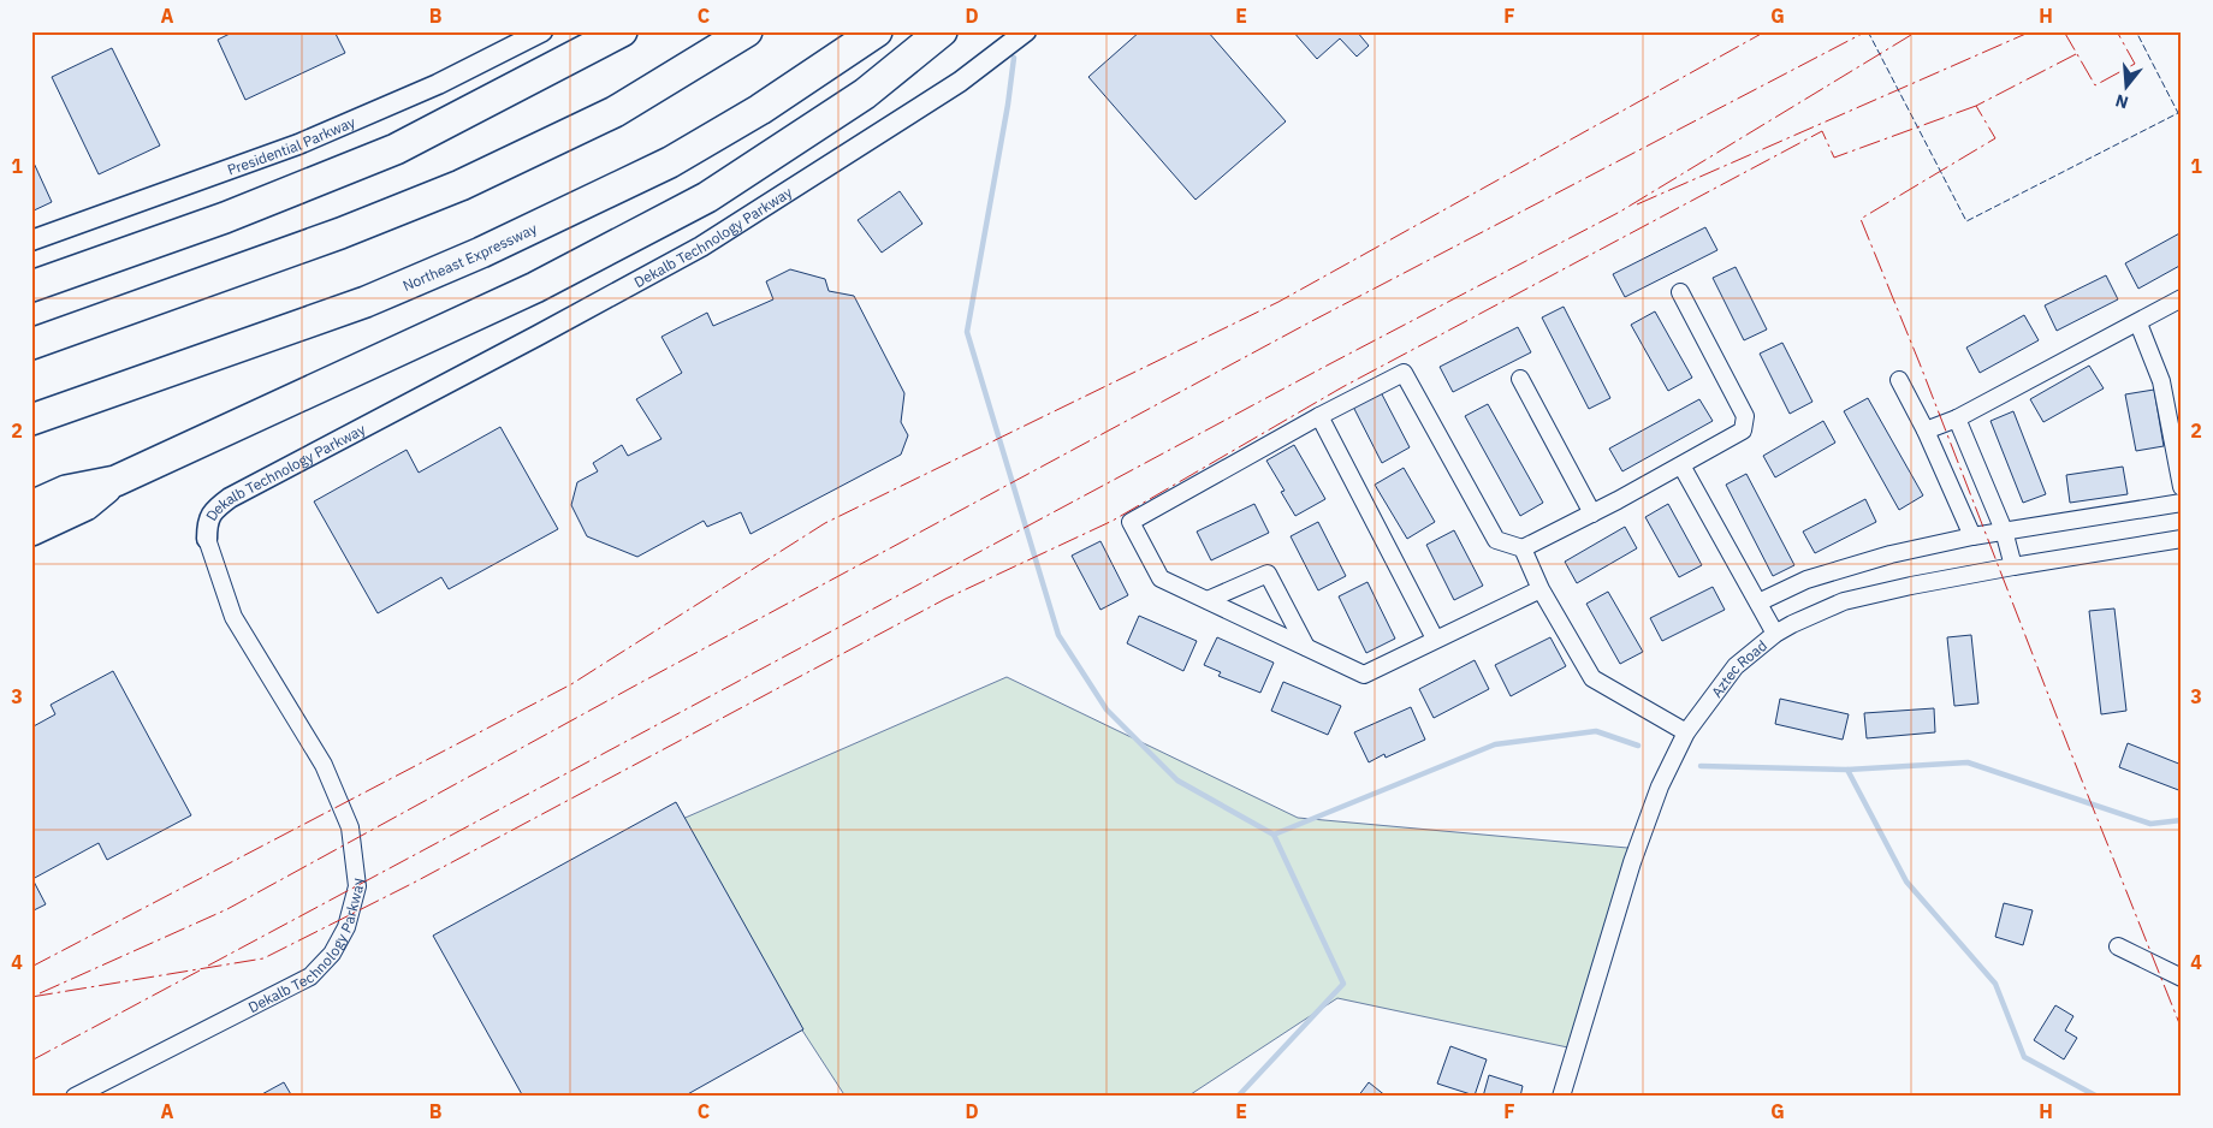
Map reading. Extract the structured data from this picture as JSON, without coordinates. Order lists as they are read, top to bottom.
{
  "streets": {
    "highway": ["Northeast Expressway"],
    "street": ["Presidential Parkway", "Dekalb Technology Parkway", "Aztec Road"]
  },
  "north": "bottom",
  "grid": {
    "columns": [
      "A",
      "B",
      "C",
      "D",
      "E",
      "F",
      "G",
      "H"
    ],
    "rows": [
      "1",
      "2",
      "3",
      "4"
    ]
  }
}
